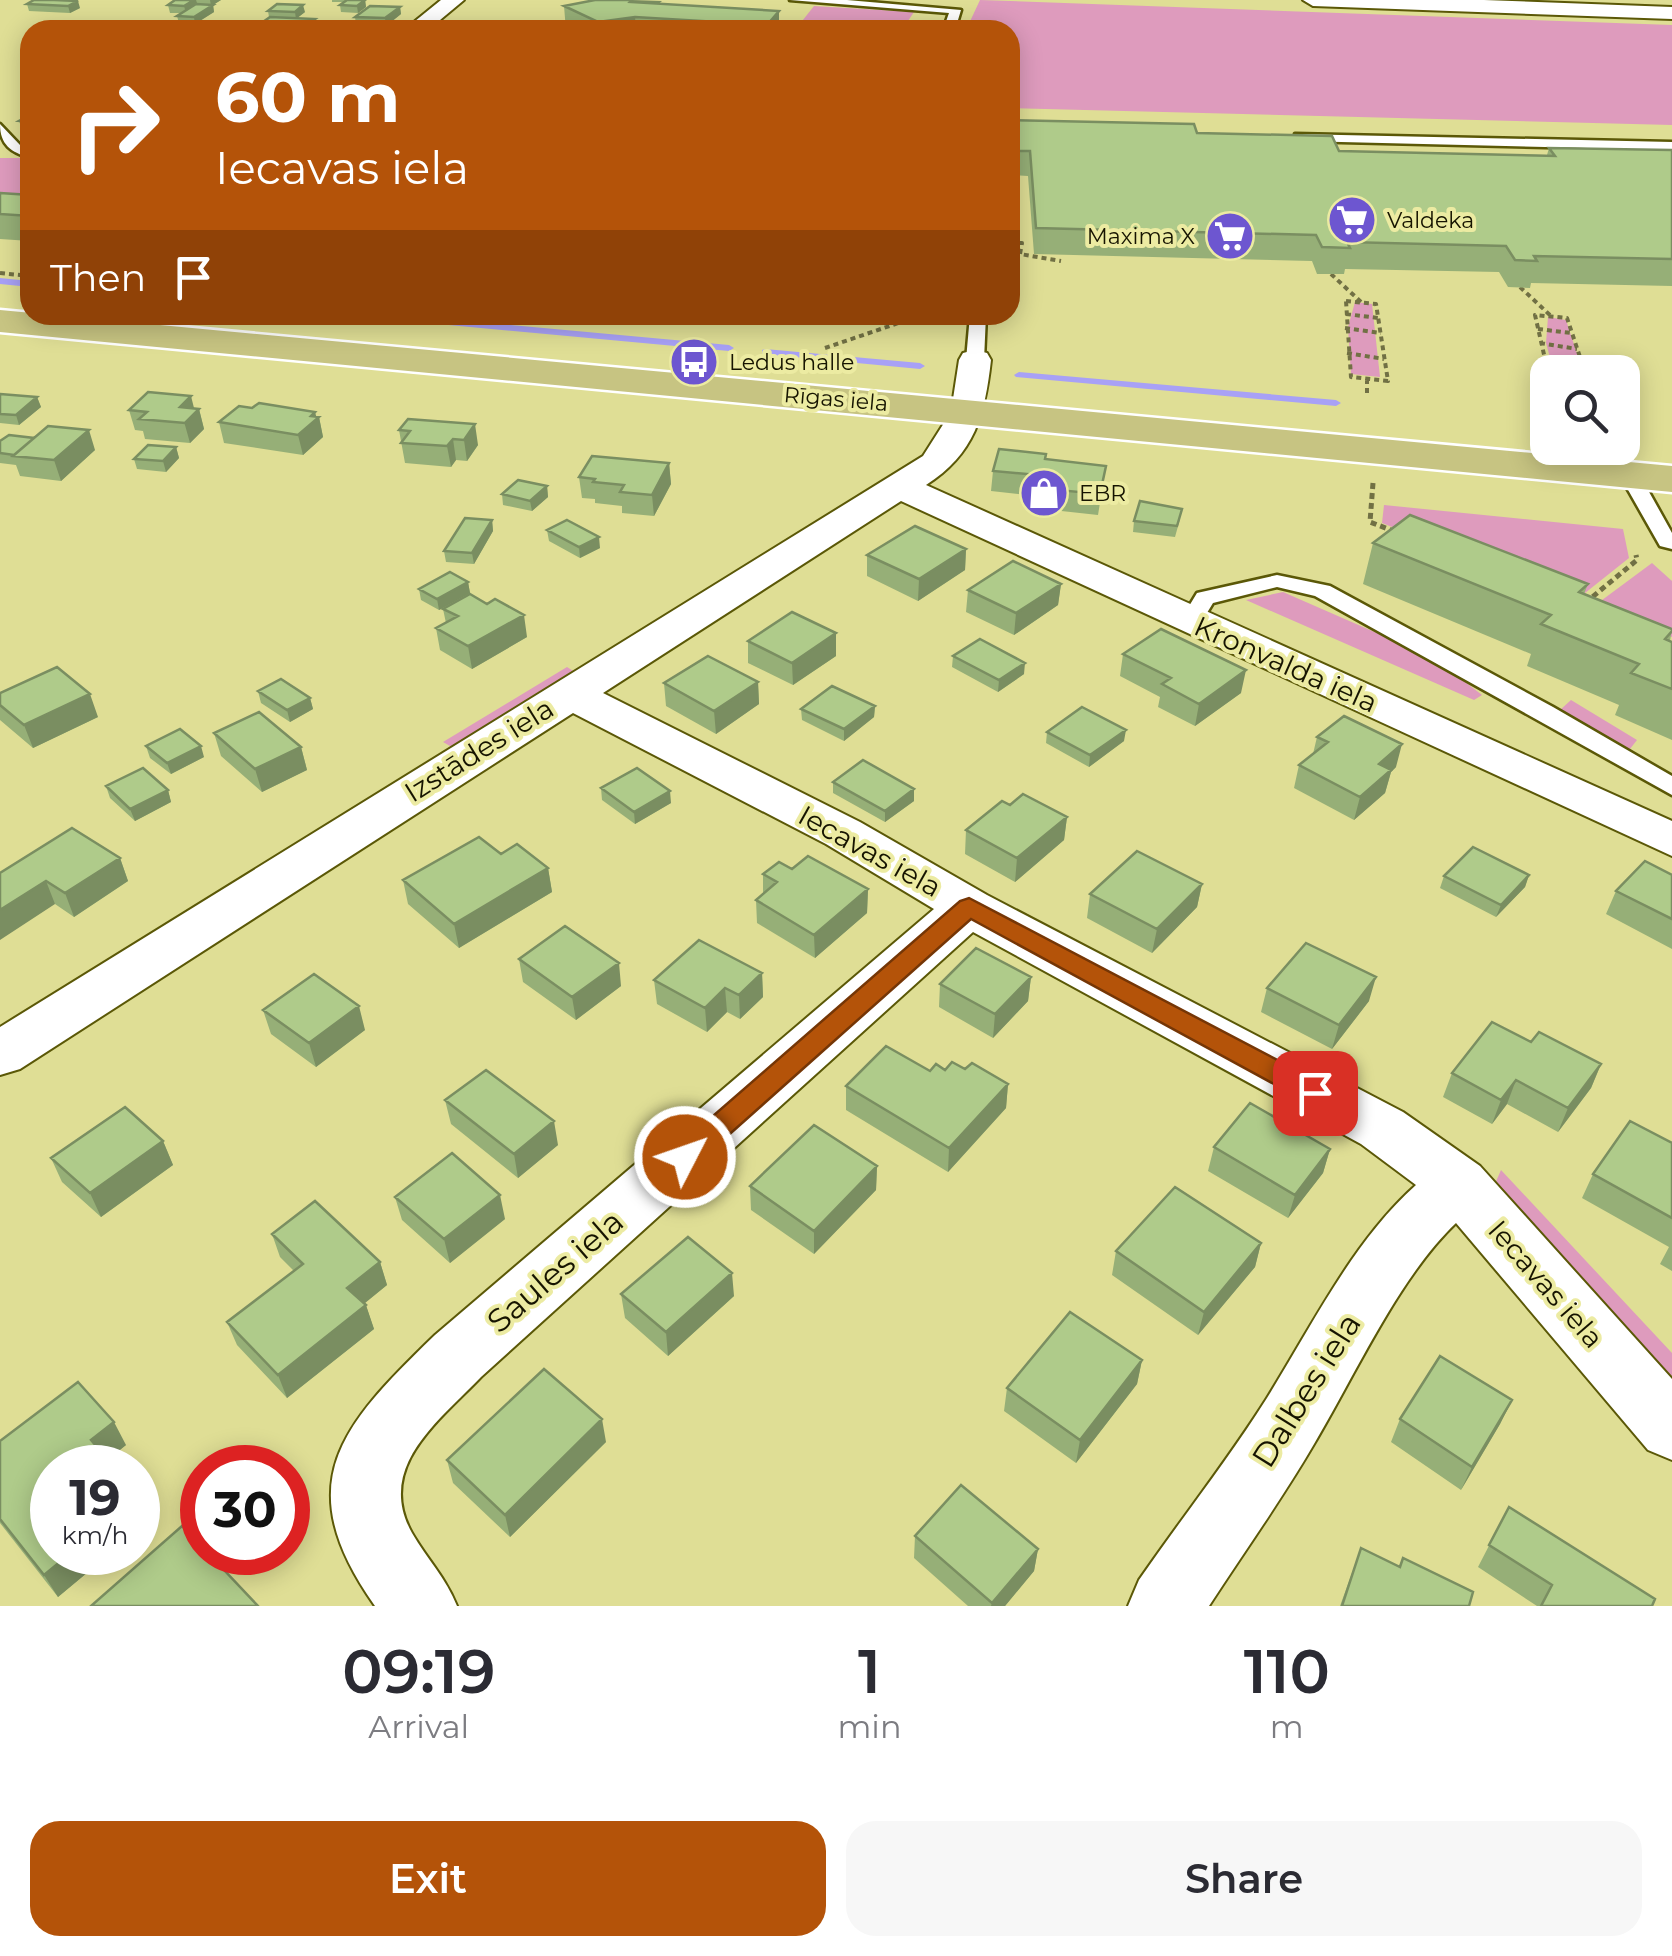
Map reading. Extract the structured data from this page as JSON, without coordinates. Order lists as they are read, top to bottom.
{
  "streets": {
    "main road": ["Rīgas iela"],
    "street": [
      "Kronvalda iela",
      "Izstādes iela",
      "Iecavas iela",
      "Saules iela",
      "Dalbes iela"
    ]
  },
  "crossings": [
    ["Rīgas iela", "Izstādes iela"],
    ["Kronvalda iela", "Izstādes iela"],
    ["Izstādes iela", "Iecavas iela"],
    ["Iecavas iela", "Saules iela"],
    ["Iecavas iela", "Dalbes iela"]
  ],
  "places": {
    "supermarket": ["Valdeka", "Maxima X"],
    "bus stop": ["Ledus halle"],
    "shop": ["EBR"]
  },
  "page": {
    "turn": ["60 m", "Iecavas iela"],
    "then": "Then",
    "speed": "19 km/h",
    "limit": "30",
    "eta": [
      "09:19",
      "Arrival",
      "1",
      "min",
      "110",
      "m"
    ],
    "buttons": ["Exit", "Share"]
  }
}
